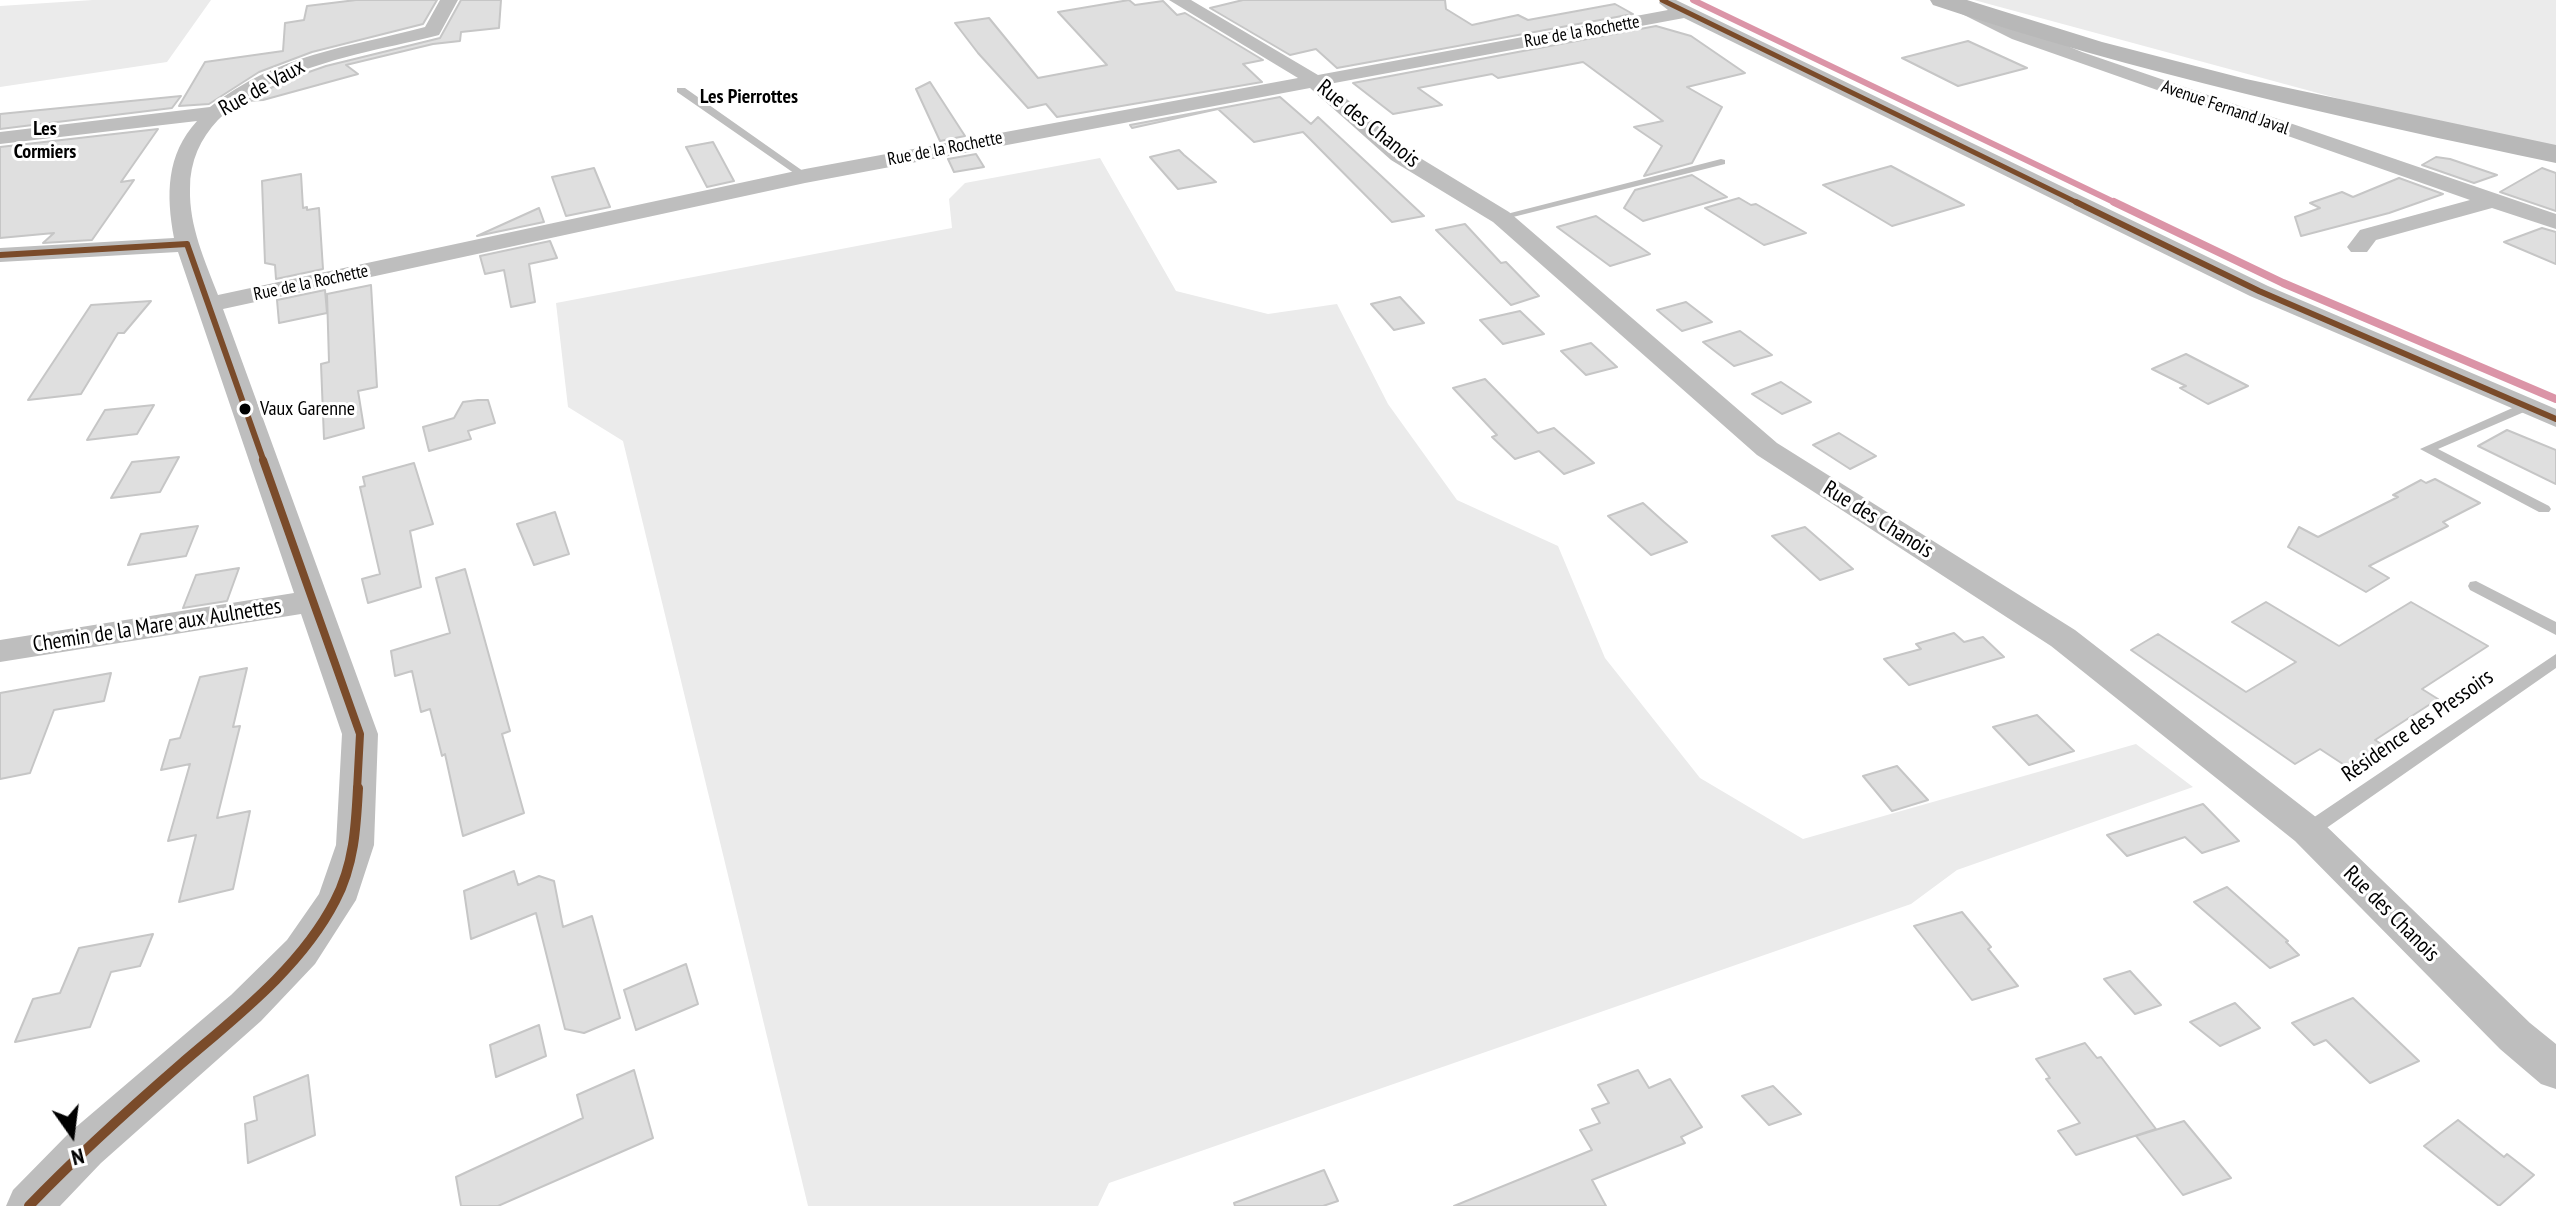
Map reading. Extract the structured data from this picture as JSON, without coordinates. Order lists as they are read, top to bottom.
{
  "streets": {
    "street": [
      "Rue de la Rochette",
      "Rue de Vaux",
      "Avenue Fernand Javal",
      "Rue des Chanois",
      "Chemin de la Mare aux Aulnettes"
    ],
    "lane": ["Résidence des Pressoirs"]
  },
  "crossings": [
    ["Rue de la Rochette", "Rue de Vaux"],
    ["Rue de la Rochette", "Rue des Chanois"],
    ["Rue de Vaux", "Chemin de la Mare aux Aulnettes"],
    ["Rue des Chanois", "Résidence des Pressoirs"]
  ],
  "districts": ["Les Pierrottes", "Les Cormiers"],
  "places": ["Vaux Garenne"],
  "north": "bottom"
}
